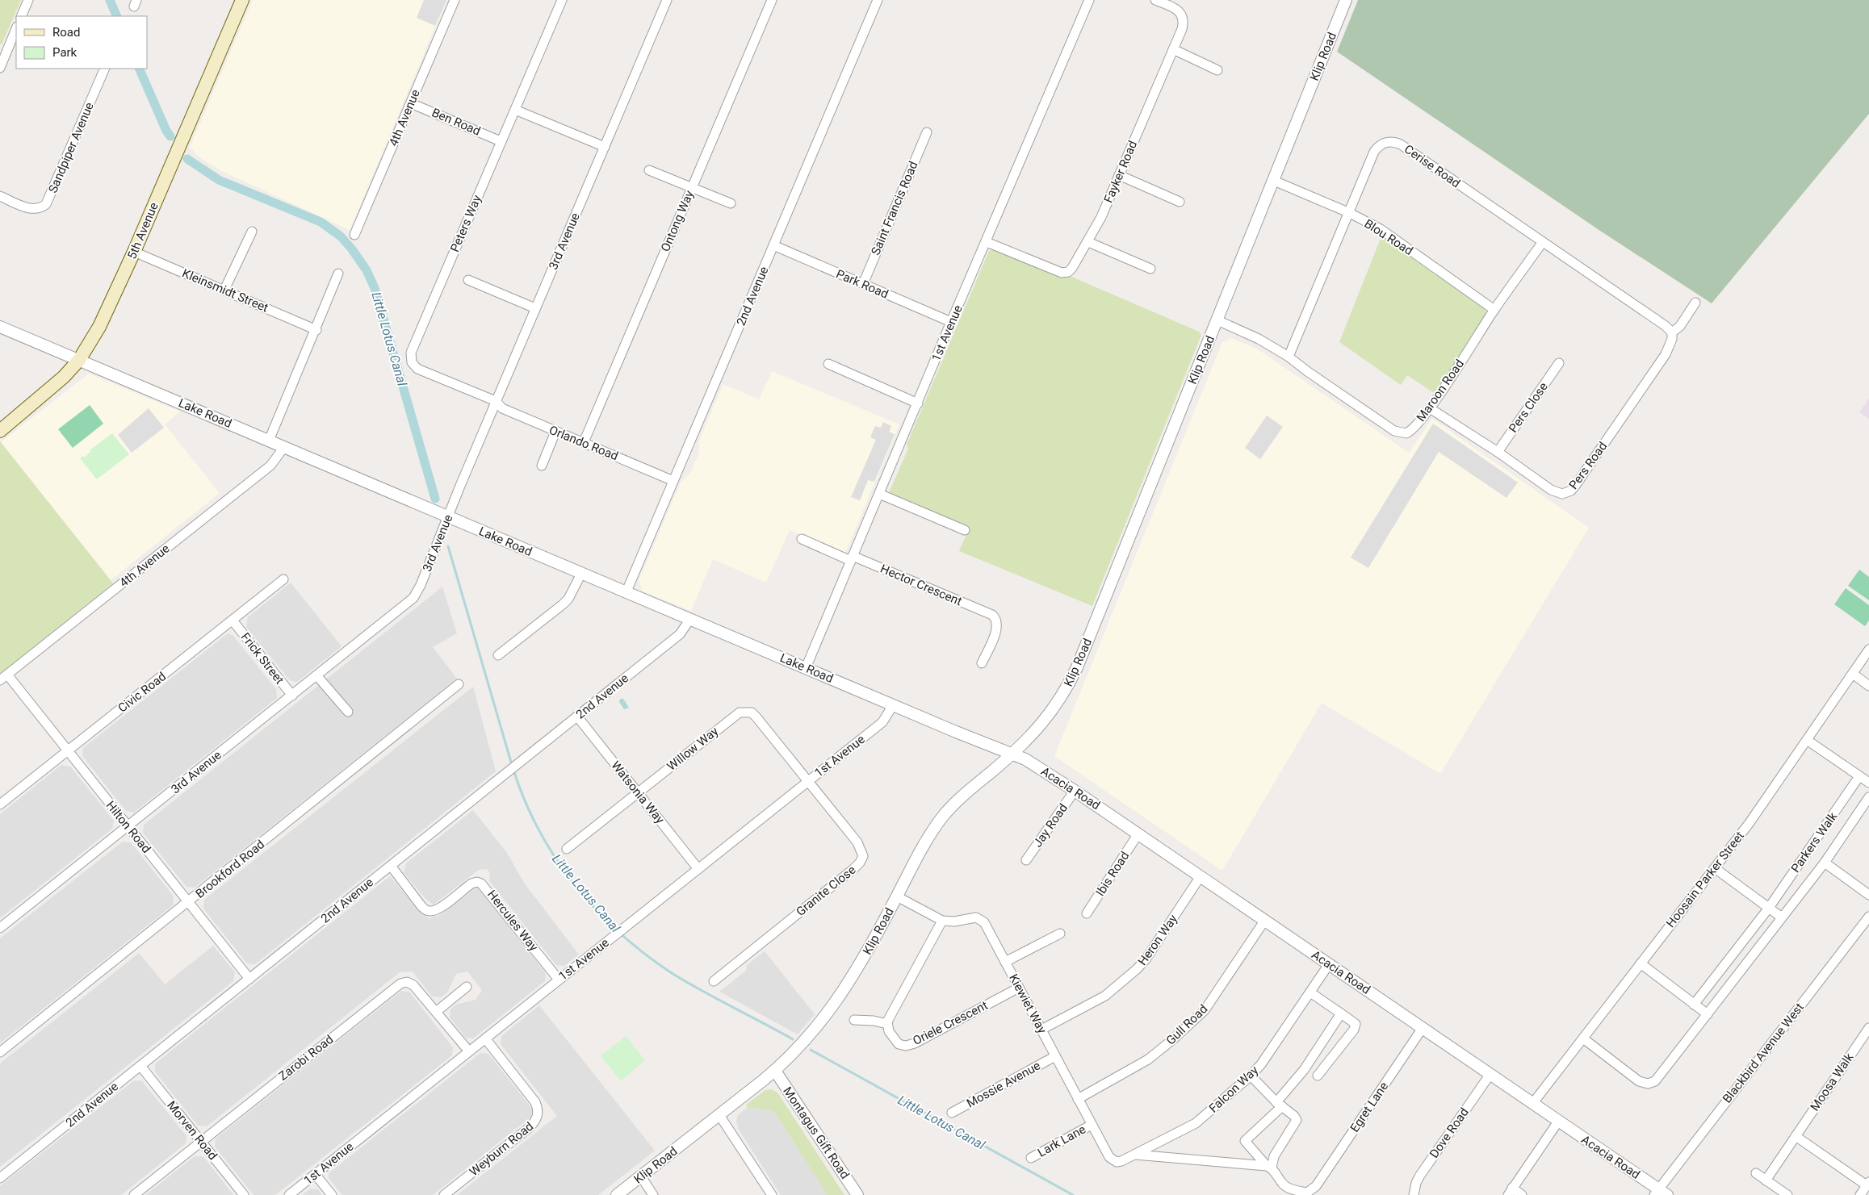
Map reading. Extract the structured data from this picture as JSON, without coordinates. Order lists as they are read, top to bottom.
{
  "streets": {
    "main road": ["5th Avenue"],
    "street": [
      "Klip Road",
      "4th Avenue",
      "Ben Road",
      "Sandpiper Avenue",
      "Cerise Road",
      "Fayker Road",
      "Saint Francis Road",
      "Ontong Way",
      "Peters Way",
      "Blou Road",
      "3rd Avenue",
      "Park Road",
      "Kleinsmidt Street",
      "2nd Avenue",
      "1st Avenue",
      "Maroon Road",
      "Pers Close",
      "Lake Road",
      "Orlando Road",
      "Pers Road",
      "Hector Crescent",
      "Frick Street",
      "Civic Road",
      "Willow Way",
      "Acacia Road",
      "Watsonia Way",
      "Jay Road",
      "Hilton Road",
      "Parkers Walk",
      "Brookford Road",
      "Ibis Road",
      "Hoosain Parker Street",
      "Granite Close",
      "Hercules Way",
      "Heron Way",
      "Kiewiet Way",
      "Oriele Crescent",
      "Gull Road",
      "Blackbird Avenue West",
      "Zarobi Road",
      "Moosa Walk",
      "Mossie Avenue",
      "Falcon Way",
      "Egret Lane",
      "Morven Road",
      "Montagus Gift Road",
      "Dove Road",
      "Lark Lane",
      "Weyburn Road"
    ]
  },
  "crossings": [
    ["Klip Road", "Blou Road"],
    ["Klip Road", "Maroon Road"],
    ["Klip Road", "Lake Road"],
    ["Klip Road", "Acacia Road"],
    ["Klip Road", "Montagus Gift Road"],
    ["4th Avenue", "Ben Road"],
    ["4th Avenue", "Lake Road"],
    ["4th Avenue", "Hilton Road"],
    ["Ben Road", "Peters Way"],
    ["Cerise Road", "Blou Road"],
    ["Cerise Road", "Maroon Road"],
    ["Cerise Road", "Pers Road"],
    ["Fayker Road", "1st Avenue"],
    ["Saint Francis Road", "Park Road"],
    ["Ontong Way", "Orlando Road"],
    ["Peters Way", "3rd Avenue"],
    ["Peters Way", "Orlando Road"],
    ["5th Avenue", "Kleinsmidt Street"],
    ["5th Avenue", "Lake Road"],
    ["Blou Road", "Maroon Road"],
    ["3rd Avenue", "Lake Road"],
    ["3rd Avenue", "Orlando Road"],
    ["3rd Avenue", "Frick Street"],
    ["3rd Avenue", "Hilton Road"],
    ["Park Road", "2nd Avenue"],
    ["Park Road", "1st Avenue"],
    ["2nd Avenue", "Lake Road"],
    ["2nd Avenue", "Orlando Road"],
    ["2nd Avenue", "Watsonia Way"],
    ["2nd Avenue", "Hilton Road"],
    ["2nd Avenue", "Hercules Way"],
    ["2nd Avenue", "Morven Road"],
    ["1st Avenue", "Lake Road"],
    ["1st Avenue", "Hector Crescent"],
    ["1st Avenue", "Willow Way"],
    ["1st Avenue", "Watsonia Way"],
    ["1st Avenue", "Granite Close"],
    ["1st Avenue", "Hercules Way"],
    ["1st Avenue", "Zarobi Road"],
    ["1st Avenue", "Weyburn Road"],
    ["Maroon Road", "Pers Road"],
    ["Pers Close", "Pers Road"],
    ["Lake Road", "Acacia Road"],
    ["Frick Street", "Civic Road"],
    ["Civic Road", "Hilton Road"],
    ["Willow Way", "Watsonia Way"],
    ["Willow Way", "Granite Close"],
    ["Acacia Road", "Jay Road"],
    ["Acacia Road", "Ibis Road"],
    ["Acacia Road", "Hoosain Parker Street"],
    ["Acacia Road", "Heron Way"],
    ["Acacia Road", "Gull Road"],
    ["Acacia Road", "Blackbird Avenue West"],
    ["Acacia Road", "Falcon Way"],
    ["Acacia Road", "Egret Lane"],
    ["Acacia Road", "Dove Road"],
    ["Hilton Road", "Brookford Road"],
    ["Parkers Walk", "Hoosain Parker Street"],
    ["Heron Way", "Kiewiet Way"],
    ["Kiewiet Way", "Oriele Crescent"],
    ["Kiewiet Way", "Gull Road"],
    ["Kiewiet Way", "Mossie Avenue"],
    ["Kiewiet Way", "Falcon Way"],
    ["Kiewiet Way", "Lark Lane"],
    ["Zarobi Road", "Morven Road"]
  ],
  "water": ["Little Lotus Canal"],
  "legend": ["Road", "Park"]
}
